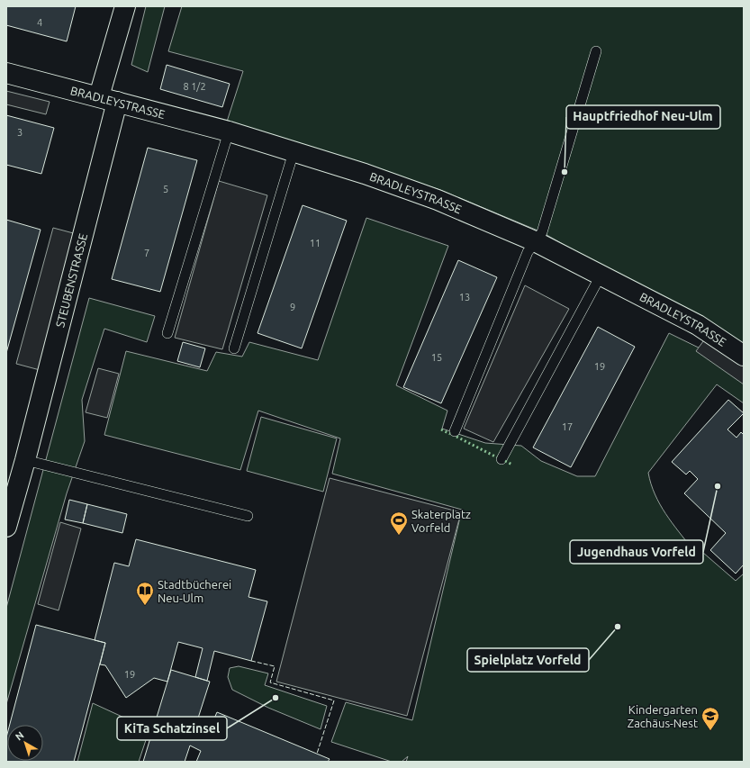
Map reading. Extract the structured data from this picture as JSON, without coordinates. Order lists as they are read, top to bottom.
{
  "streets": {
    "street": ["BRADLEYSTRASSE", "STEUBENSTRASSE"]
  },
  "crossings": [
    ["BRADLEYSTRASSE", "STEUBENSTRASSE"]
  ],
  "places": {
    "other": [
      "Hauptfriedhof Neu-Ulm",
      "Jugendhaus Vorfeld",
      "Spielplatz Vorfeld",
      "KiTa Schatzinsel"
    ],
    "sports": ["Skaterplatz Vorfeld"],
    "library": ["Stadtbücherei Neu-Ulm"],
    "school or university": ["Kindergarten Zachäus-Nest"]
  },
  "house_numbers": [
    "4",
    "8 1/2",
    "3",
    "5",
    "11",
    "7",
    "13",
    "9",
    "15",
    "19",
    "17",
    "19"
  ],
  "north": "top left"
}
